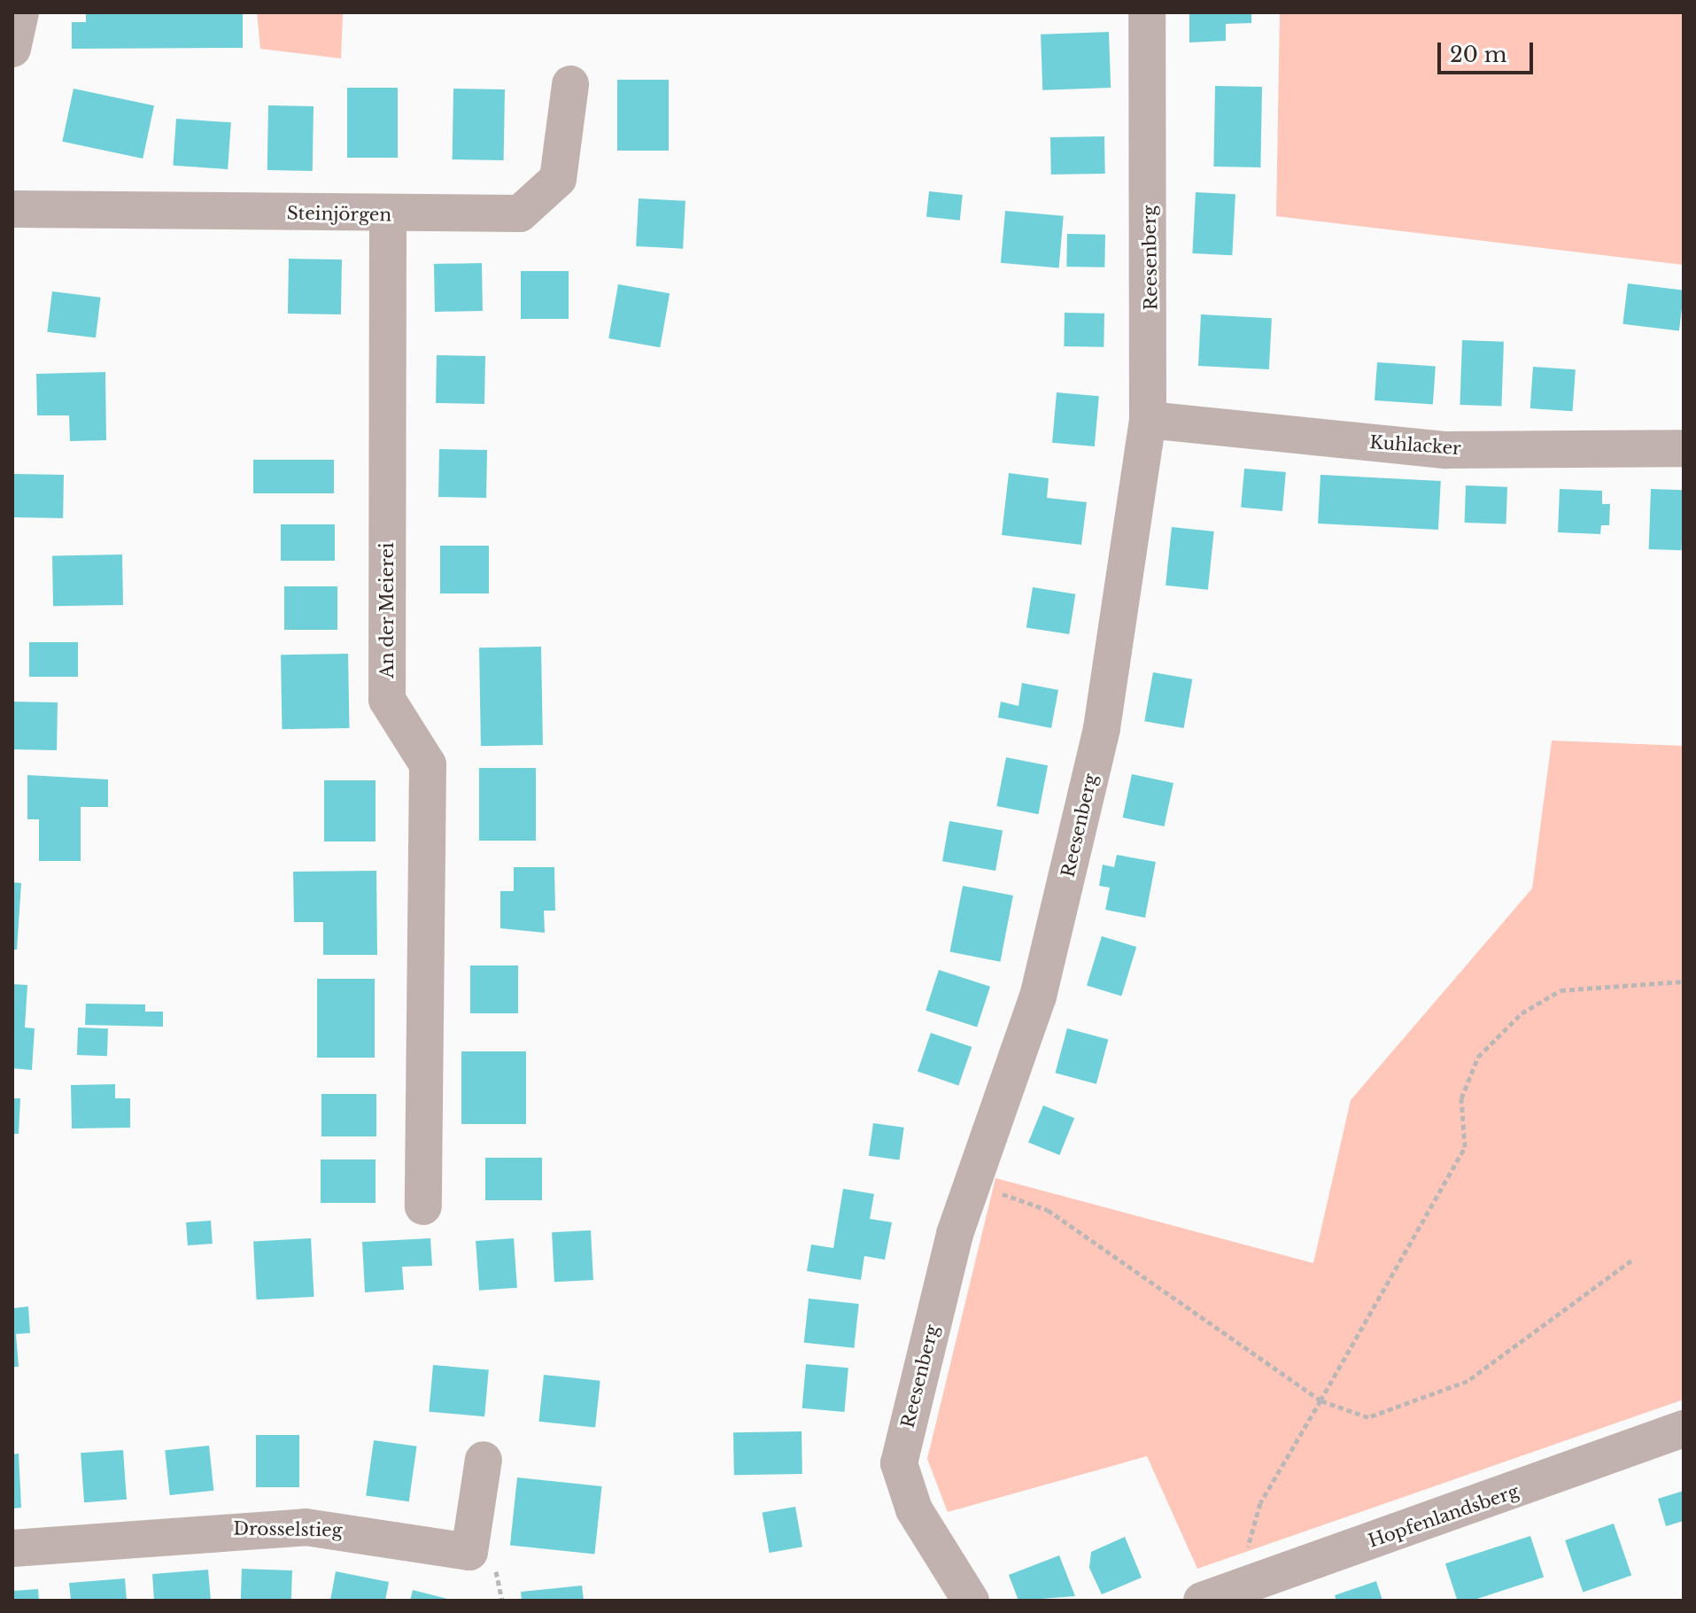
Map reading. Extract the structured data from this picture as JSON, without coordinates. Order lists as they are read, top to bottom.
{
  "streets": {
    "street": [
      "Steinjörgen",
      "Reesenberg",
      "Kuhlacker",
      "An der Meierei",
      "Hopfenlandsberg",
      "Drosselstieg"
    ]
  },
  "crossings": [
    ["Steinjörgen", "An der Meierei"],
    ["Reesenberg", "Kuhlacker"]
  ],
  "scale_bar": "20 m"
}
